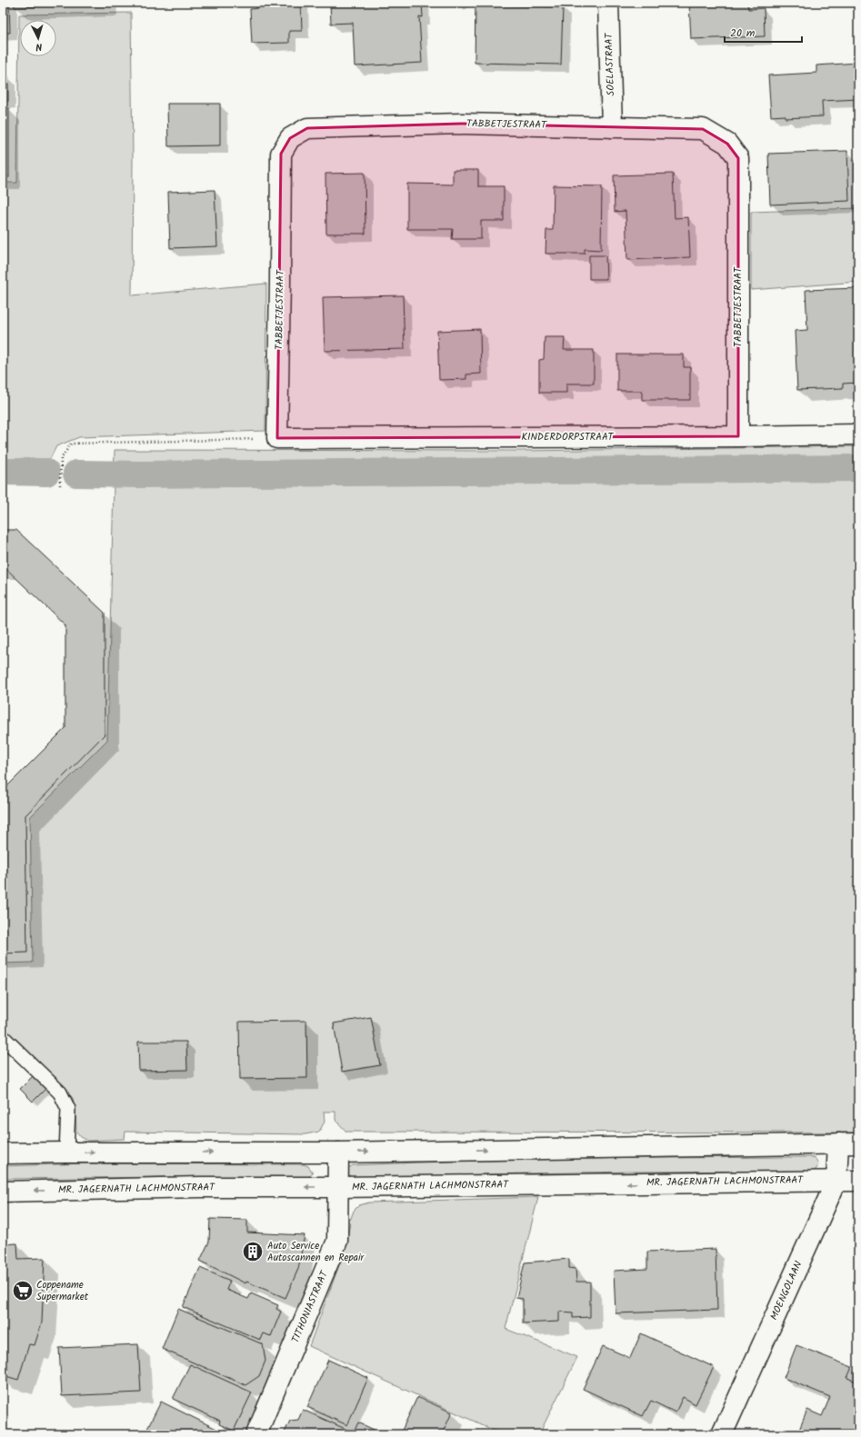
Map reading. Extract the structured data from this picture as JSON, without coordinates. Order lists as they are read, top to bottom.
{
  "streets": {
    "street": [
      "SOELASTRAAT",
      "TABBETJESTRAAT",
      "KINDERDORPSTRAAT",
      "MR. JAGERNATH LACHMONSTRAAT",
      "MOENGOLAAN",
      "TITHONIASTRAAT"
    ]
  },
  "crossings": [
    ["SOELASTRAAT", "TABBETJESTRAAT"],
    ["TABBETJESTRAAT", "KINDERDORPSTRAAT"],
    ["MR. JAGERNATH LACHMONSTRAAT", "MOENGOLAAN"],
    ["MR. JAGERNATH LACHMONSTRAAT", "TITHONIASTRAAT"]
  ],
  "places": {
    "building": ["Auto Service Autoscannen en Repair"],
    "supermarket": ["Coppename Supermarket"]
  },
  "scale_bar": "20 m",
  "north": "bottom"
}
